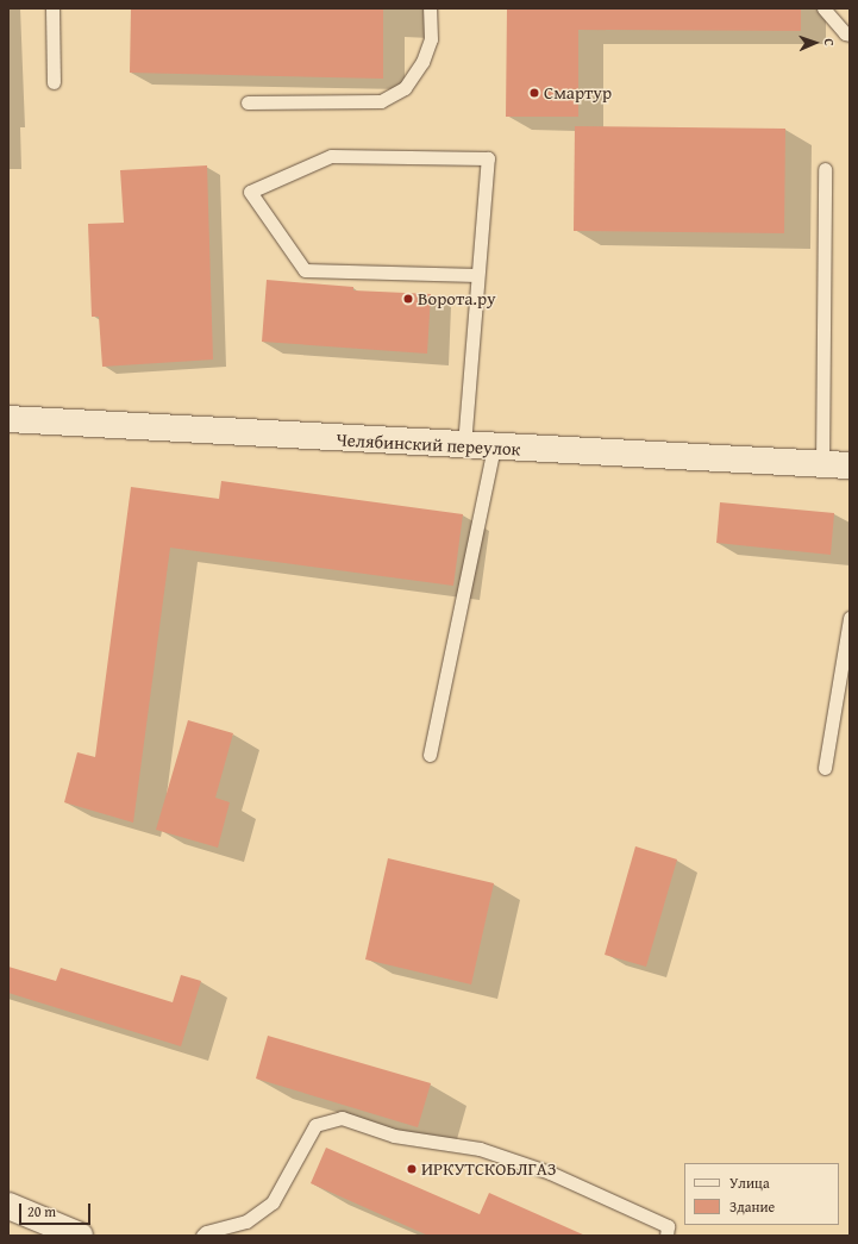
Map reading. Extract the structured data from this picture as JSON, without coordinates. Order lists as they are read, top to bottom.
{
  "streets": {
    "street": ["Челябинский переулок"]
  },
  "places": ["Смартур", "Ворота.ру", "ИРКУТСКОБЛГАЗ"],
  "legend": ["Улица", "Здание"],
  "scale_bar": "20 m",
  "north": "right"
}
